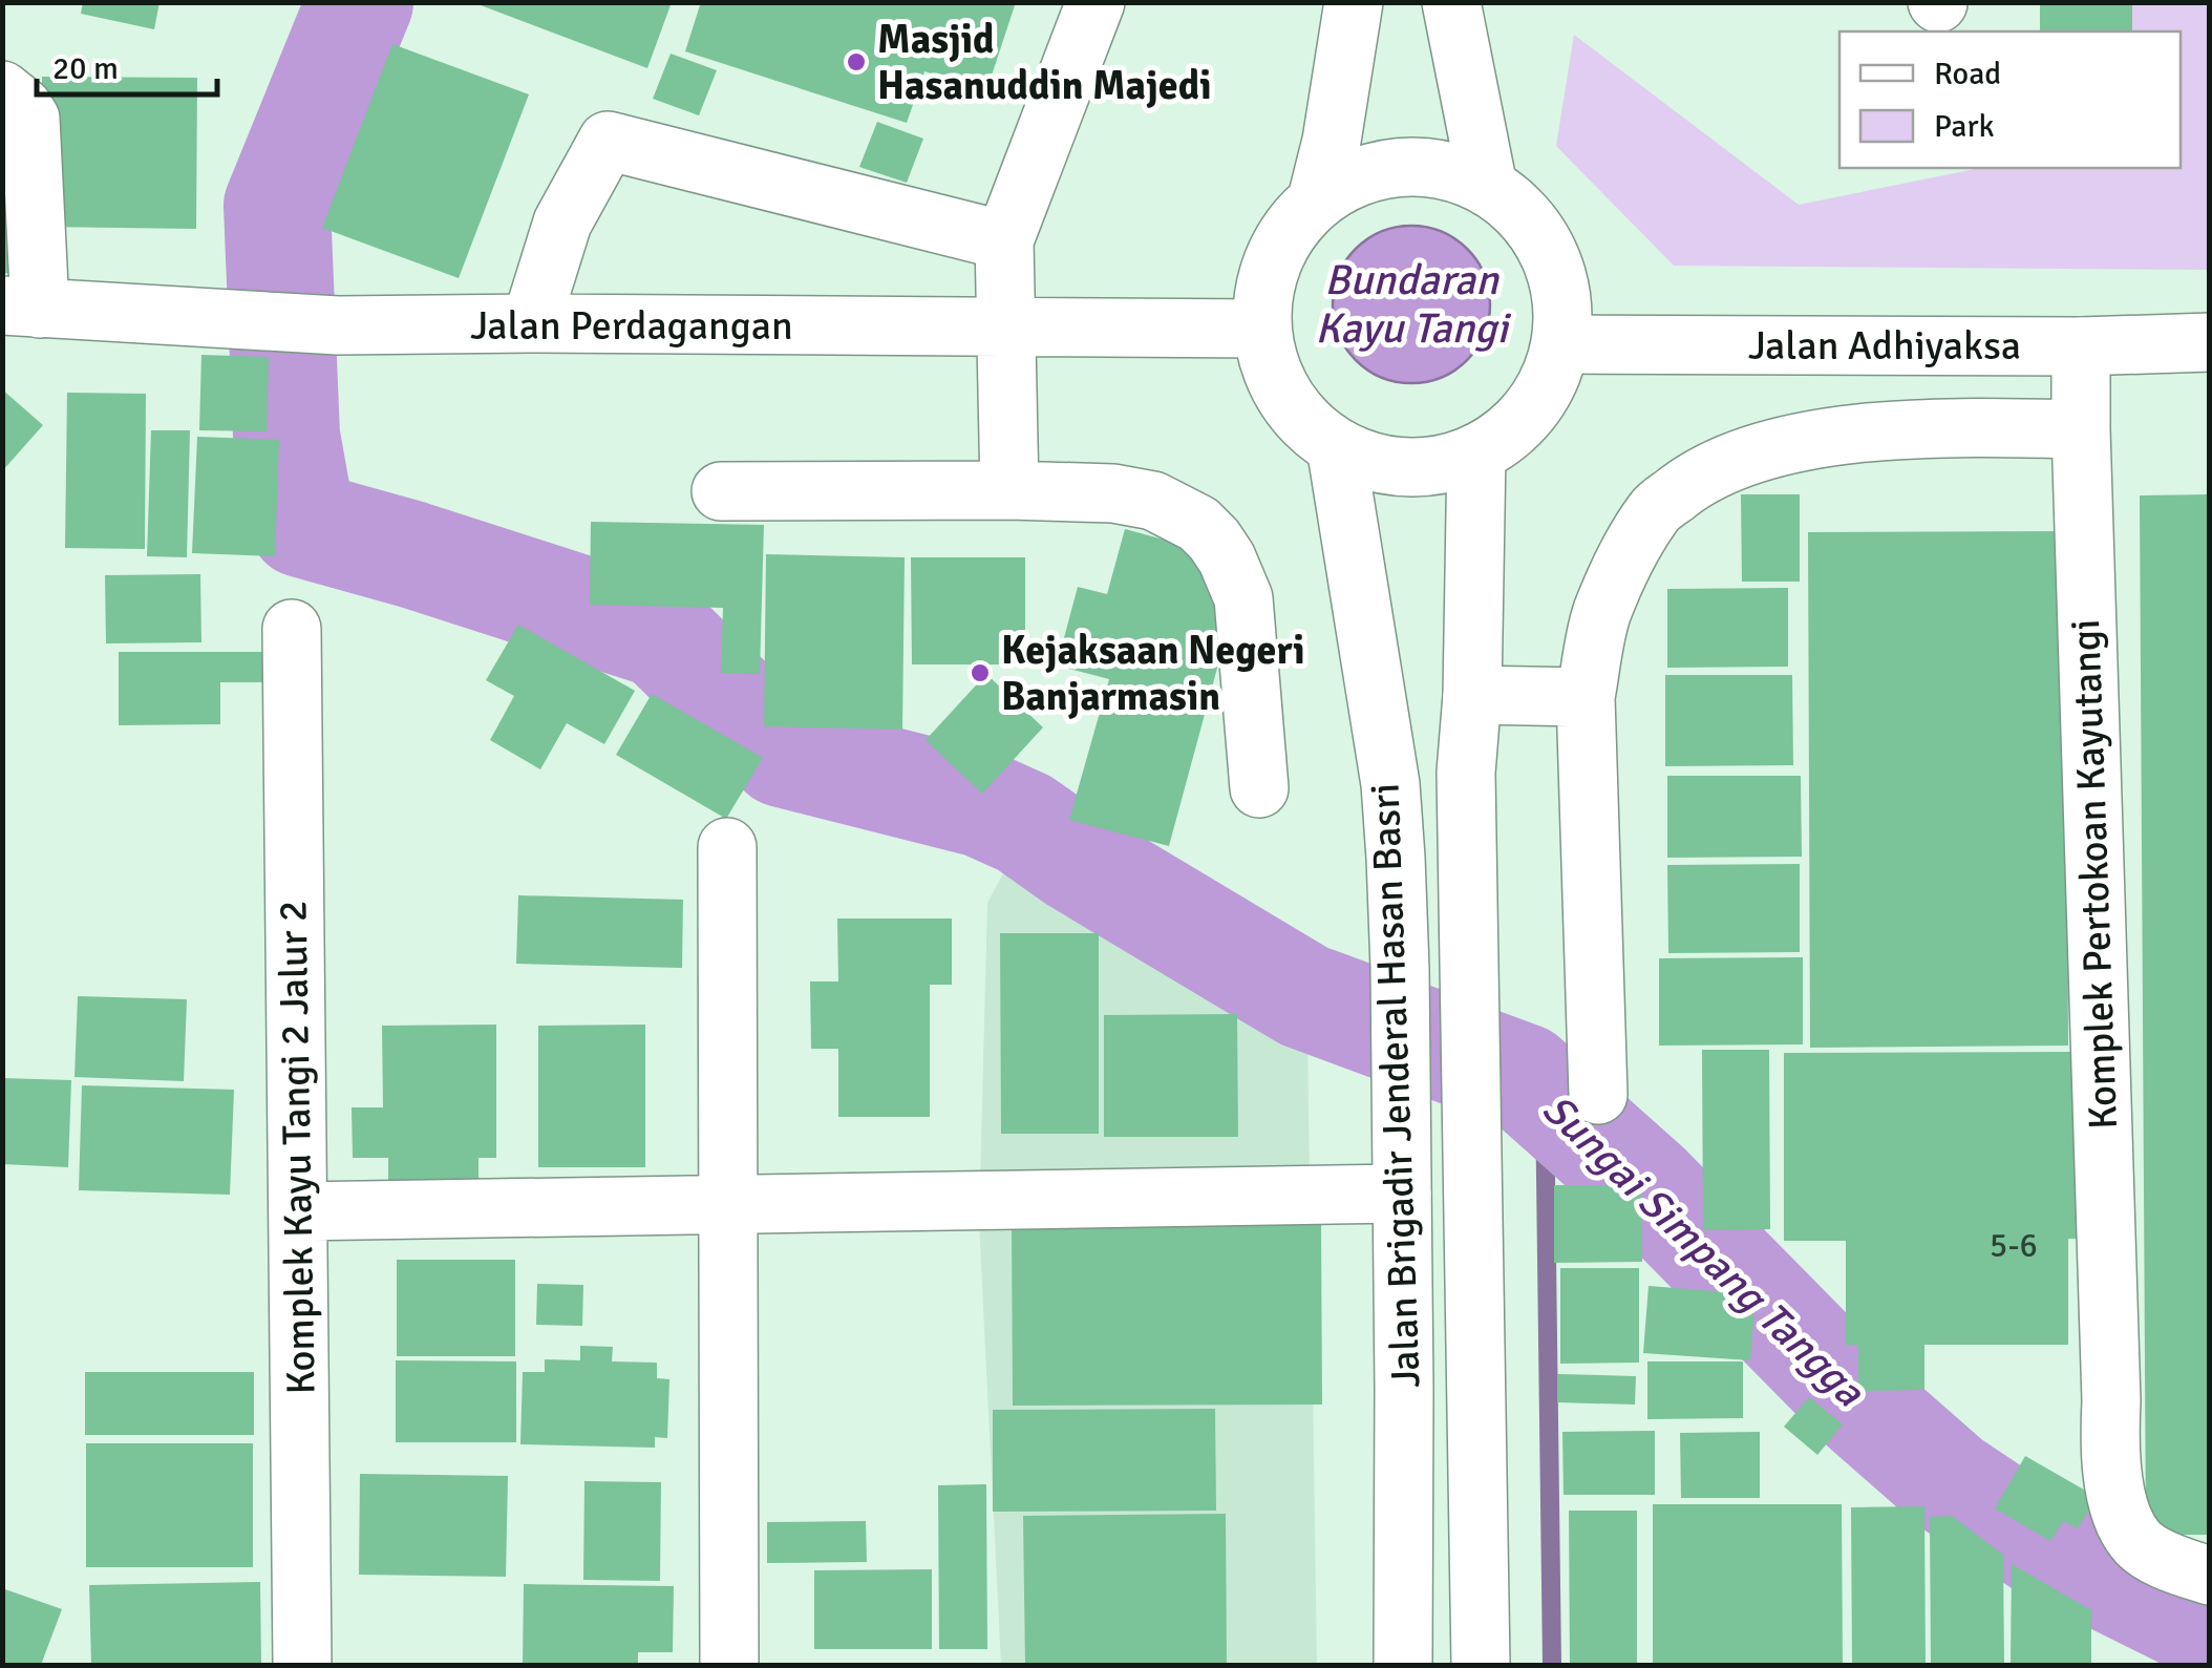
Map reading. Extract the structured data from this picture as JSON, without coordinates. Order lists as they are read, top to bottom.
{
  "streets": {
    "main road": [
      "Jalan Perdagangan",
      "Jalan Adhiyaksa",
      "Komplek Pertokoan Kayutangi",
      "Jalan Brigadir Jenderal Hasan Basri",
      "Komplek Kayu Tangi 2 Jalur 2"
    ]
  },
  "crossings": [
    ["Jalan Perdagangan", "Jalan Adhiyaksa"],
    ["Jalan Perdagangan", "Jalan Brigadir Jenderal Hasan Basri"],
    ["Jalan Adhiyaksa", "Komplek Pertokoan Kayutangi"],
    ["Jalan Adhiyaksa", "Jalan Brigadir Jenderal Hasan Basri"]
  ],
  "water": ["Bundaran Kayu Tangi", "Sungai Simpang Tangga"],
  "places": ["Masjid Hasanuddin Majedi", "Kejaksaan Negeri Banjarmasin"],
  "house_numbers": ["5-6"],
  "legend": ["Road", "Park"],
  "scale_bar": "20 m"
}
